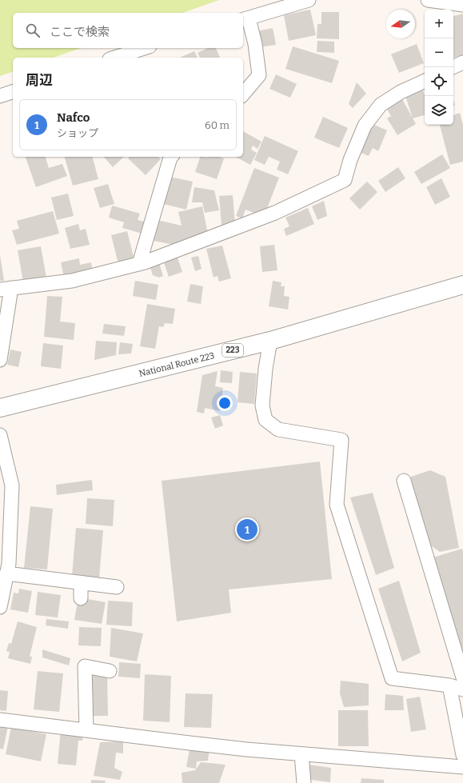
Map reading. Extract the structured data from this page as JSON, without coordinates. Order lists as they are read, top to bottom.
{
  "streets": {
    "highway": ["223", "National Route 223"]
  },
  "north": "left",
  "page": {
    "map_buttons": ["+", "−"],
    "search": "ここで検索",
    "heading": "周辺",
    "list": [
      {
        "mark": "1",
        "name": "Nafco",
        "note": "ショップ",
        "value": "60 m"
      }
    ],
    "pins": "1"
  }
}
